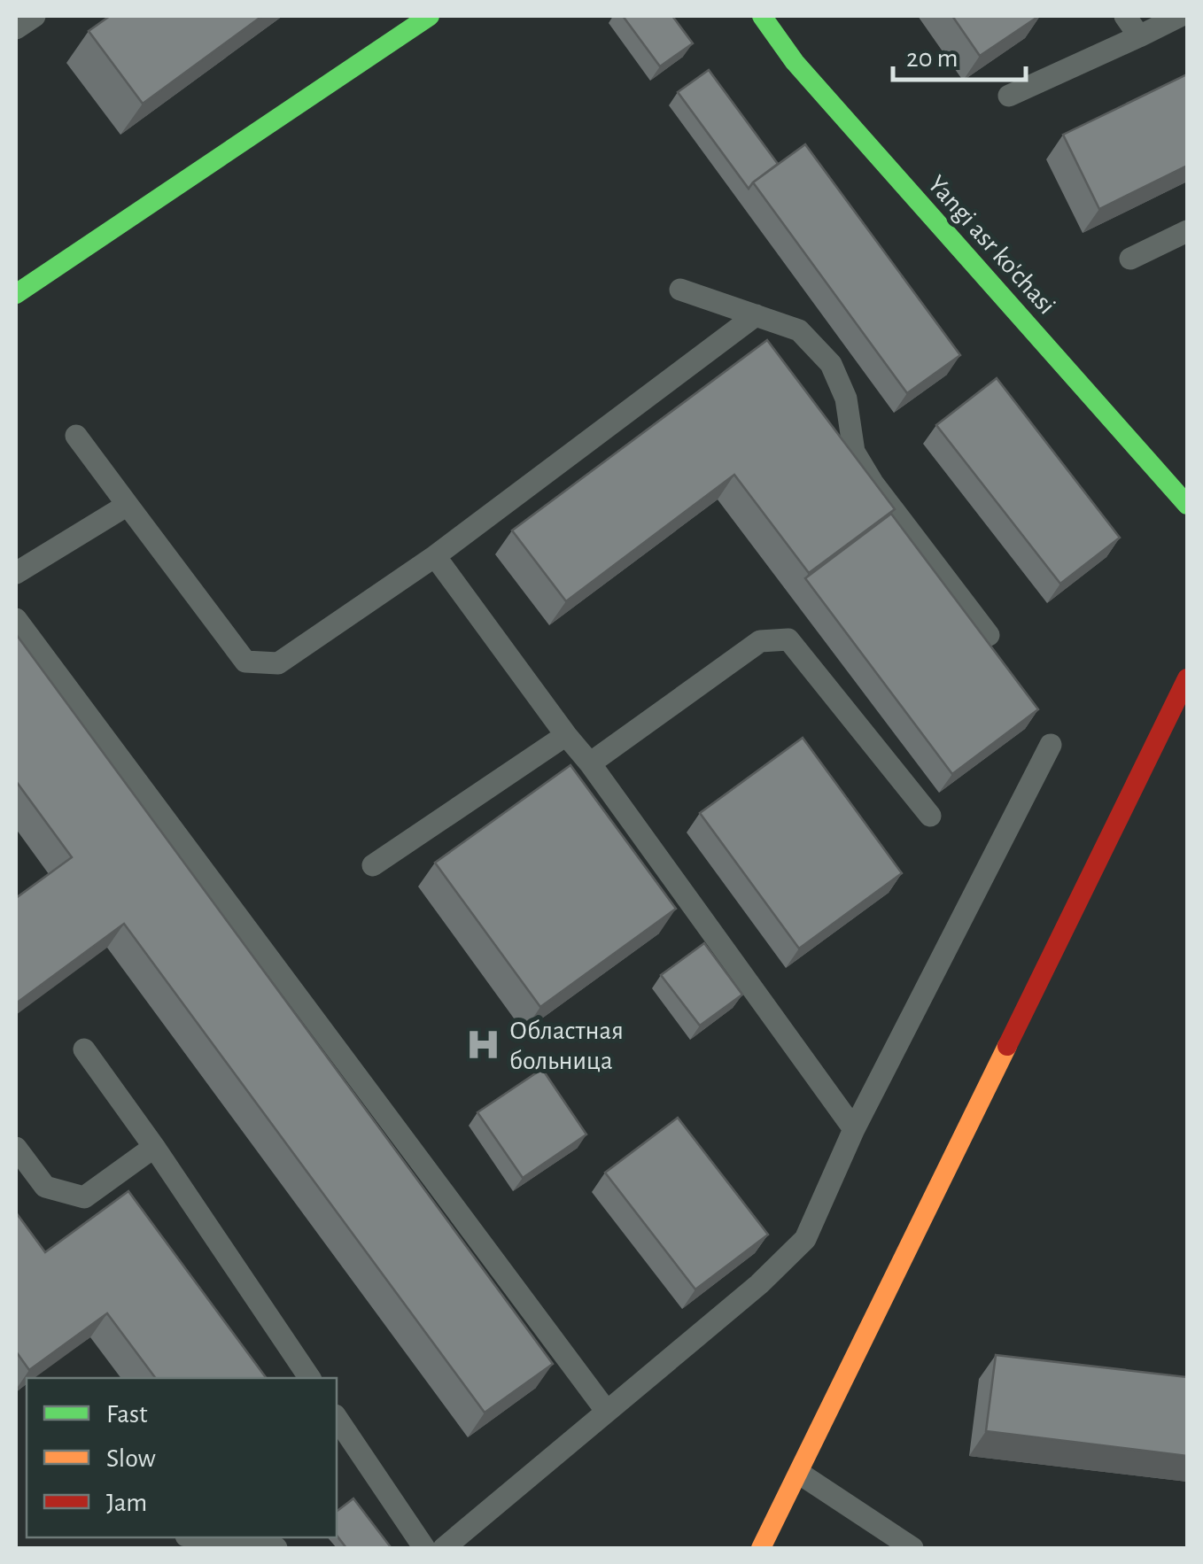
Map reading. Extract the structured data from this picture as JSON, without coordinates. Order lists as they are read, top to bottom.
{
  "streets": {
    "street": ["Yangi asr ko'chasi"]
  },
  "places": {
    "hospital": ["Областная больница"]
  },
  "legend": ["Fast", "Slow", "Jam"],
  "scale_bar": "20 m"
}
